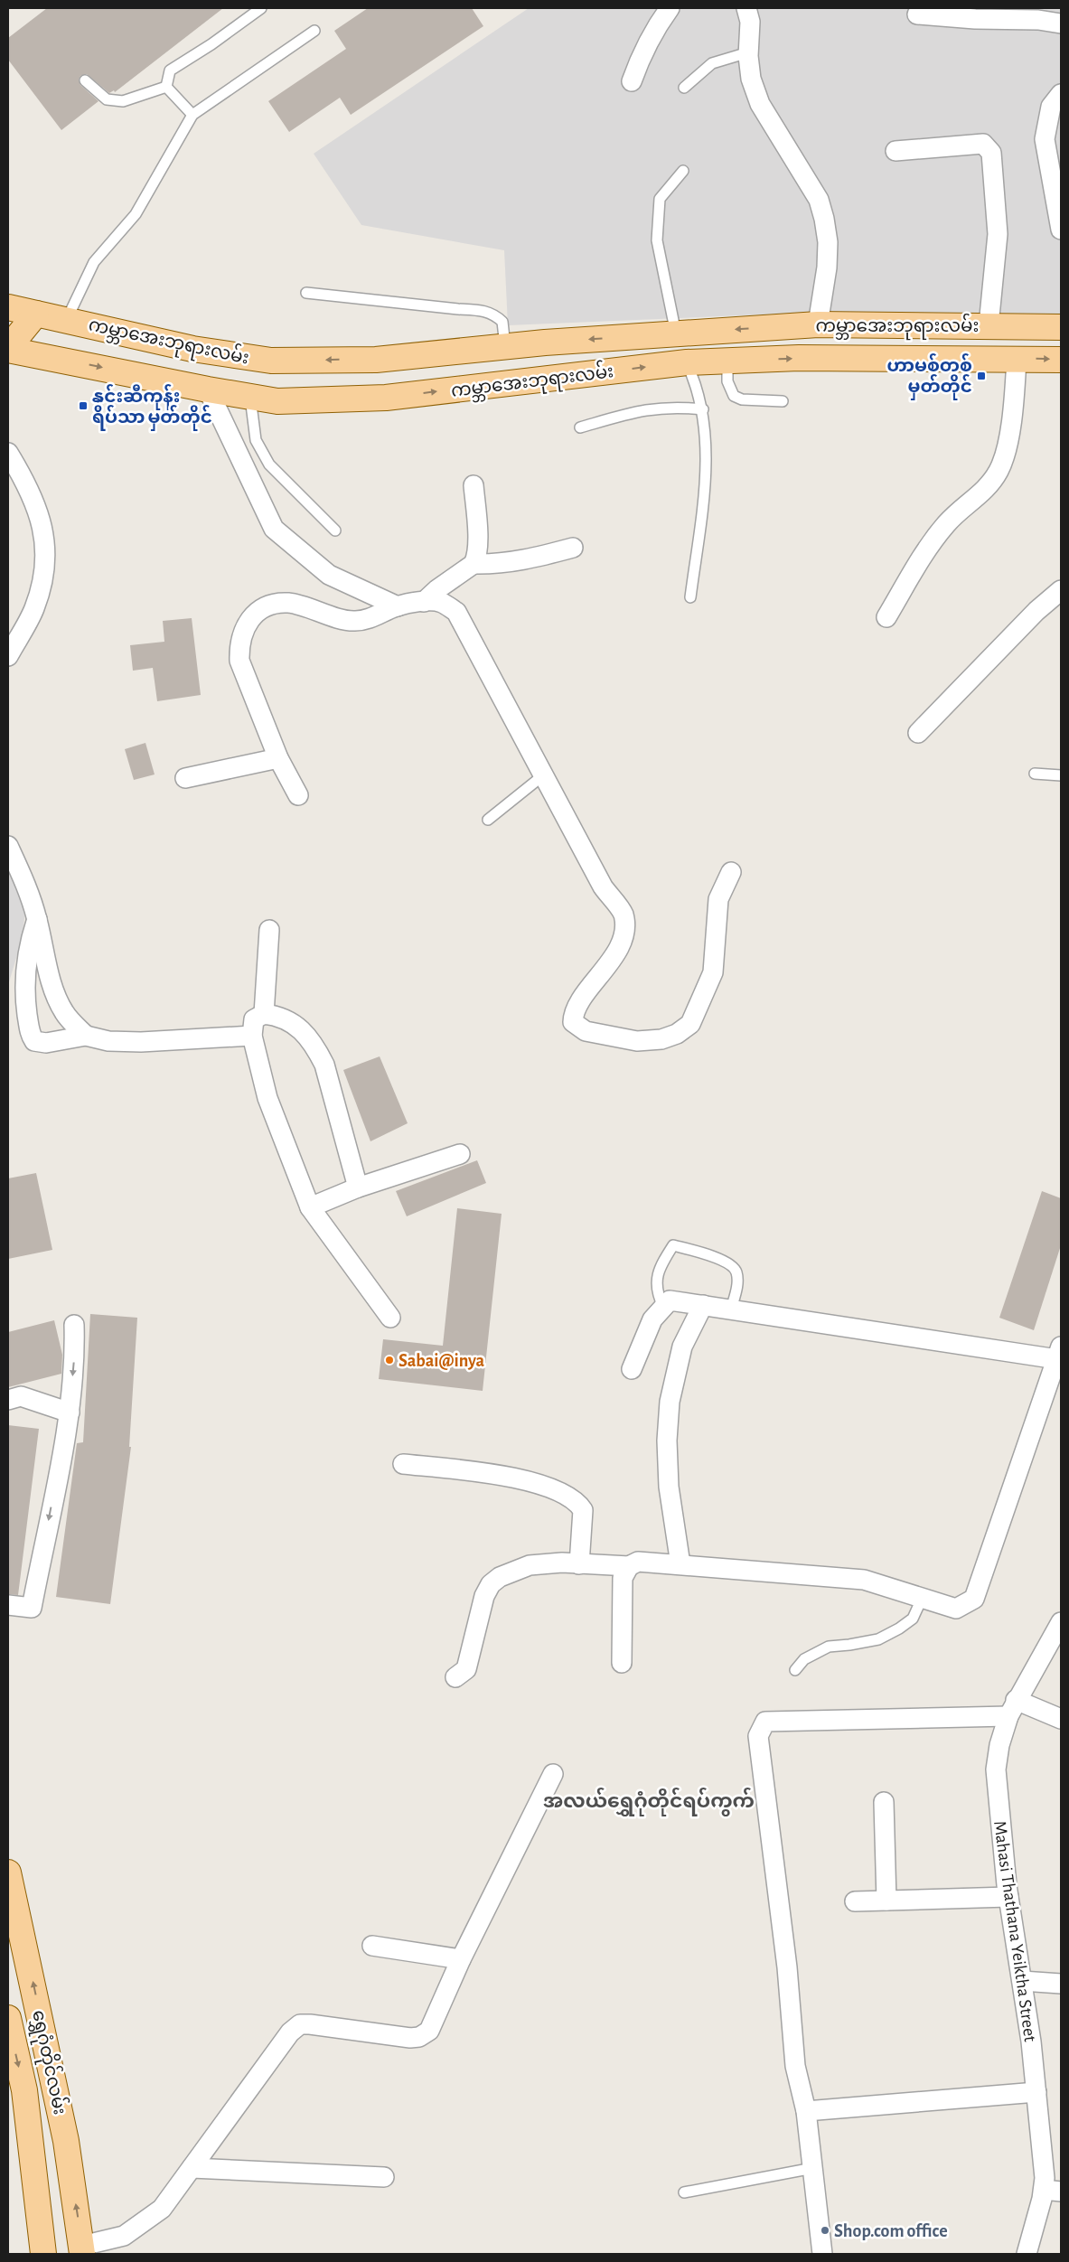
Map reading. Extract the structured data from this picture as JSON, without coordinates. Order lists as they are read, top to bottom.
{
  "streets": {
    "main road": ["ကမ္ဘာအေးဘုရားလမ်း", "ရွှေဂုံတိုင်လမ်း"],
    "street": ["Mahasi Thathana Yeiktha Street"]
  },
  "districts": ["အလယ်ရွှေဂုံတိုင်ရပ်ကွက်"],
  "places": {
    "transit": ["ဟာမစ်တစ် မှတ်တိုင်", "နှင်းဆီကုန်း ရိပ်သာ မှတ်တိုင်"],
    "other": ["Sabai@inya", "Shop.com office"]
  }
}
